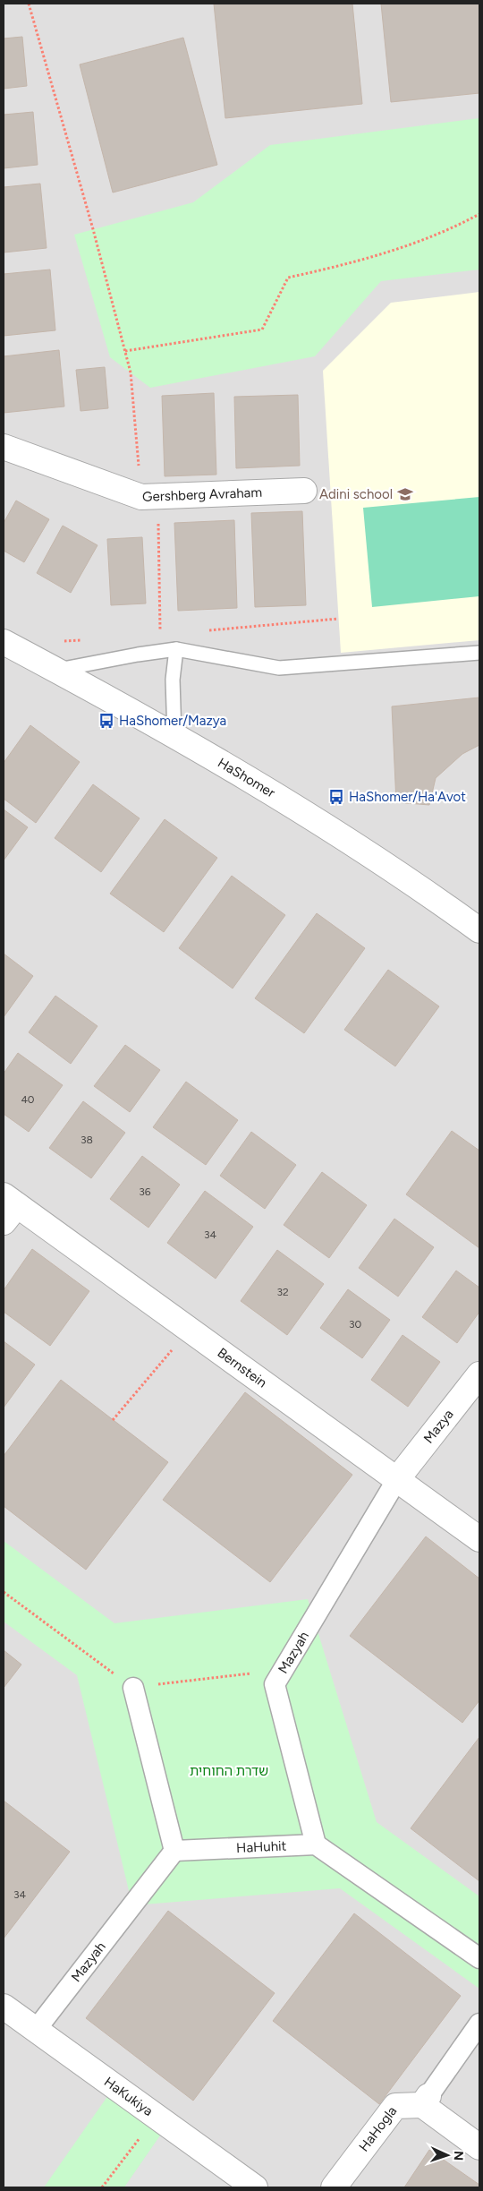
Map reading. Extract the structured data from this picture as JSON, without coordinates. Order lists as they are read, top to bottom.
{
  "streets": {
    "street": [
      "Gershberg Avraham",
      "HaShomer",
      "Bernstein",
      "Mazya",
      "Mazyah",
      "HaHuhit",
      "HaKukiya",
      "HaHogla"
    ]
  },
  "crossings": [
    ["Bernstein", "Mazya"],
    ["Bernstein", "Mazyah"],
    ["Mazya", "Mazyah"],
    ["Mazyah", "HaHuhit"],
    ["Mazyah", "HaKukiya"]
  ],
  "parks": ["שדרת החוחית"],
  "places": {
    "school or university": ["Adini school"],
    "bus stop": ["HaShomer/Mazya", "HaShomer/Ha'Avot"]
  },
  "house_numbers": [
    "40",
    "38",
    "36",
    "34",
    "32",
    "30",
    "34"
  ],
  "north": "right"
}
